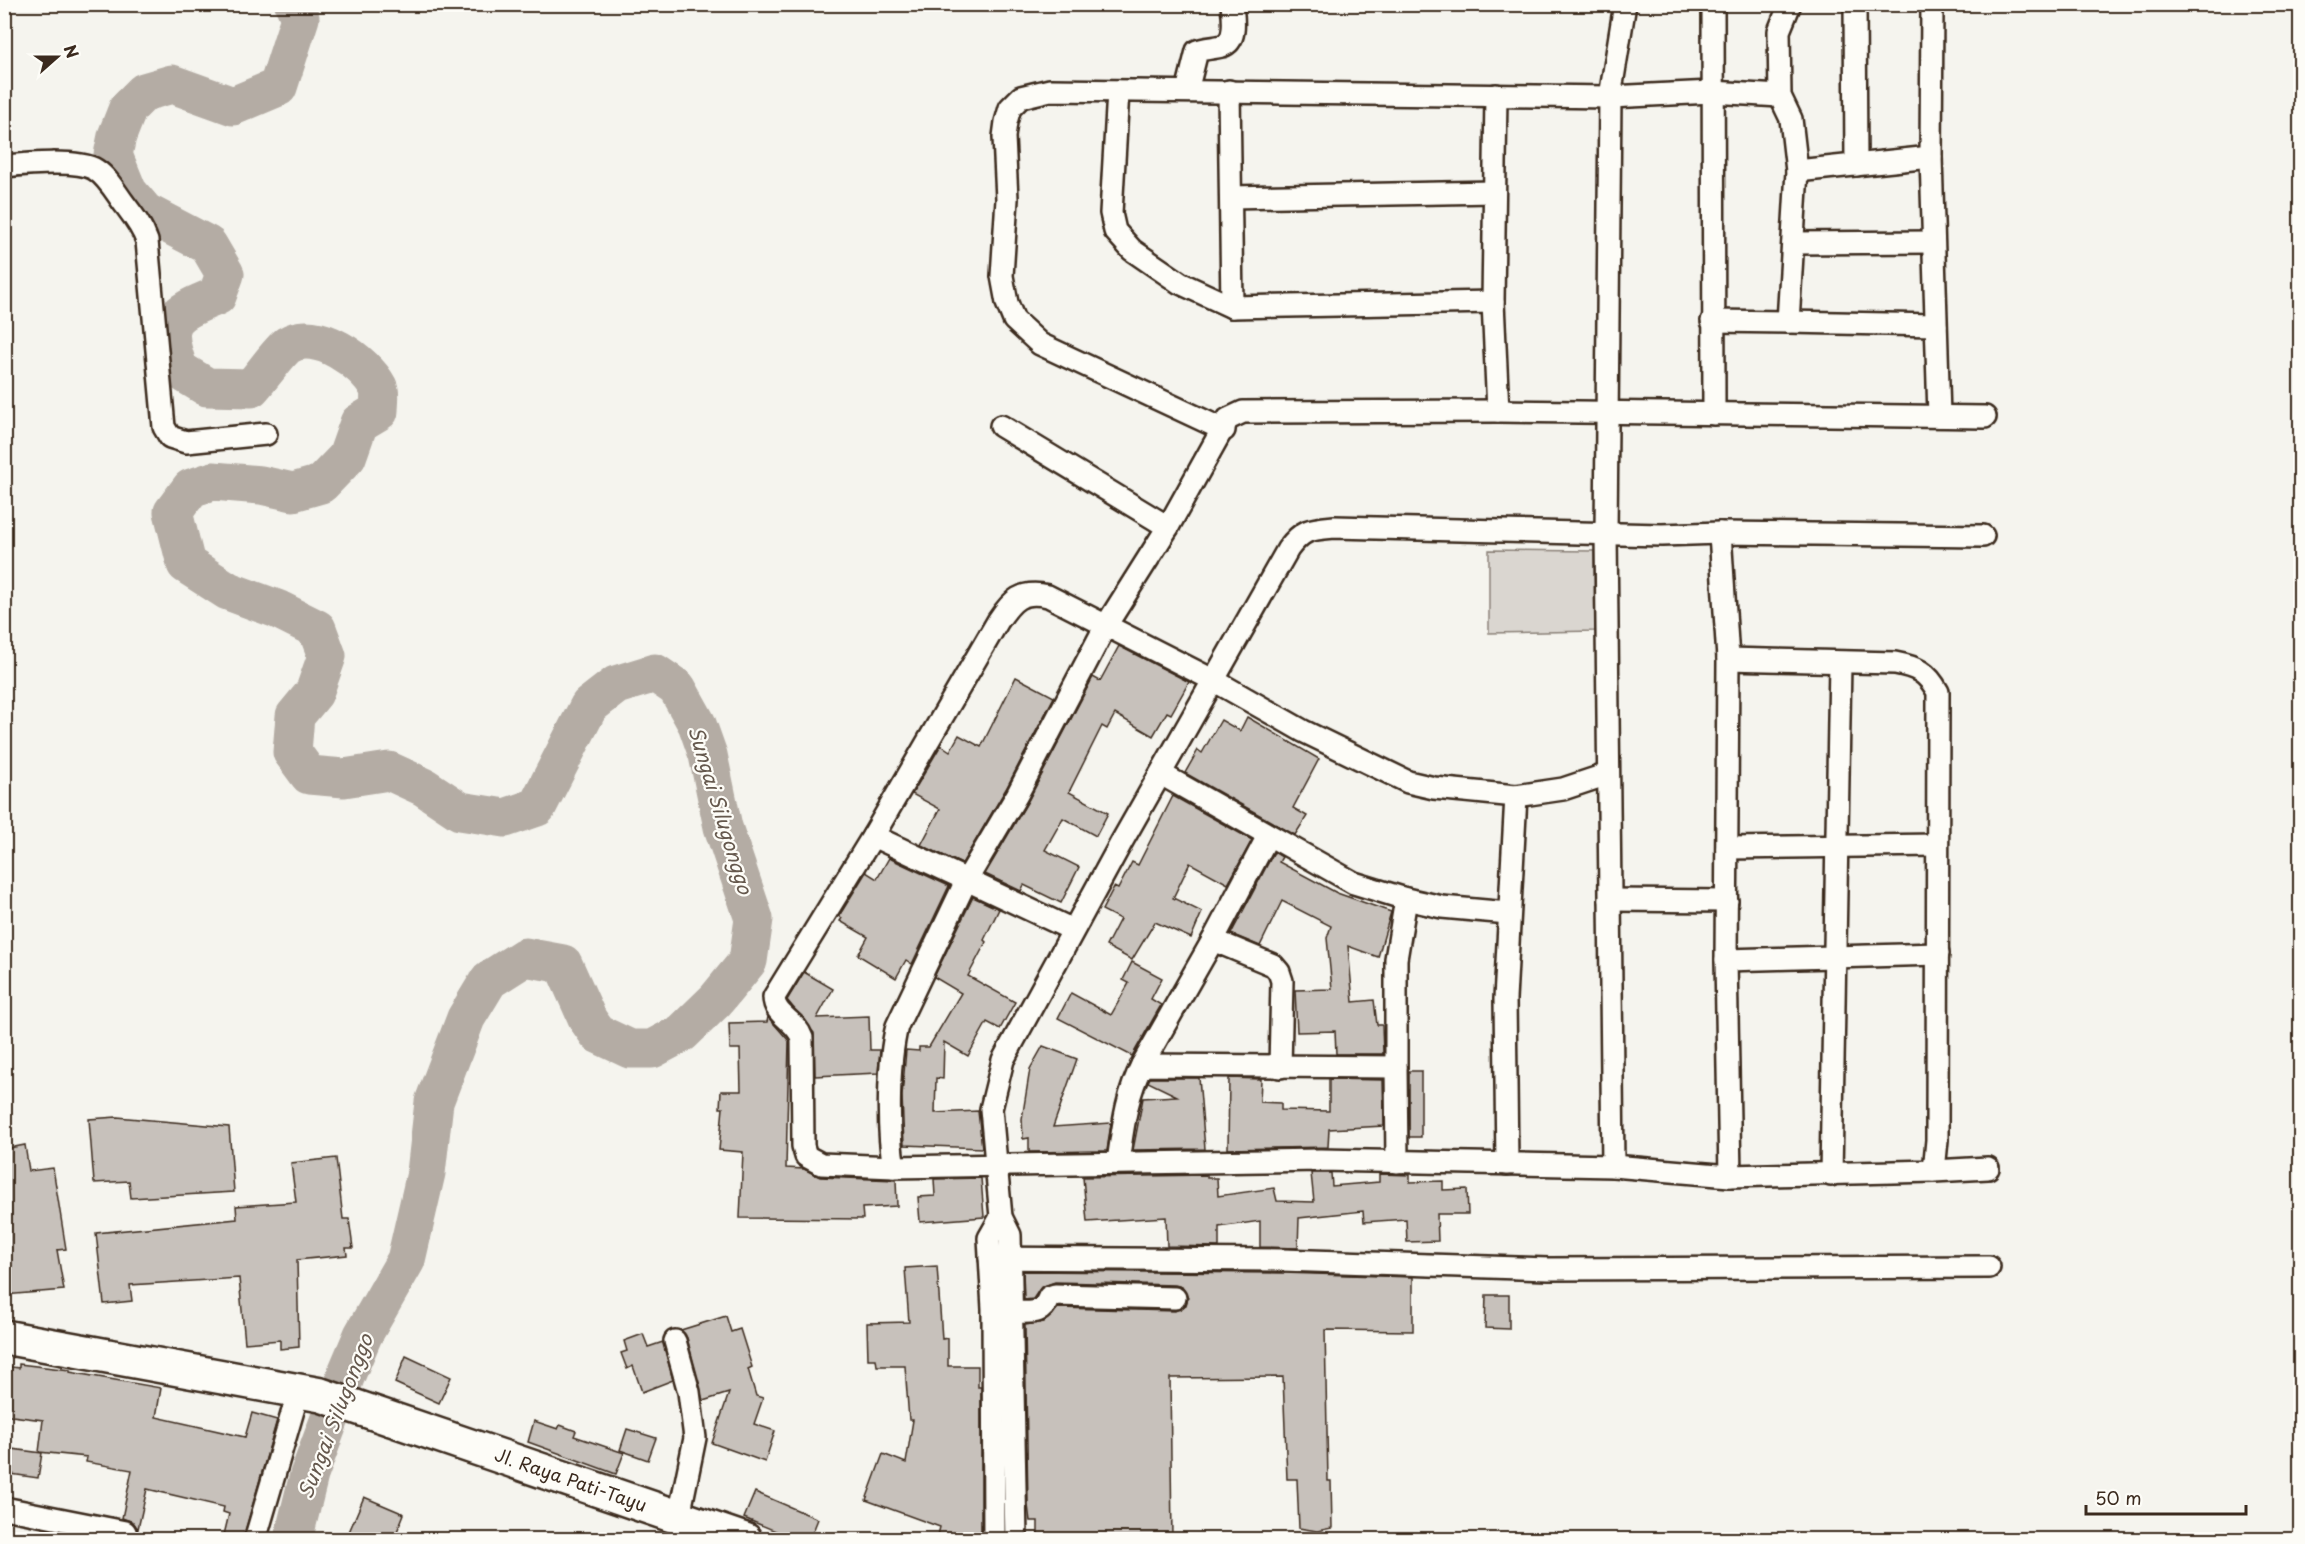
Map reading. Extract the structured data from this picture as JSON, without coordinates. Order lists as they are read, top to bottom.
{
  "streets": {
    "main road": ["Jl. Raya Pati-Tayu"]
  },
  "water": ["Sungai Silugonggo"],
  "scale_bar": "50 m",
  "north": "right"
}
